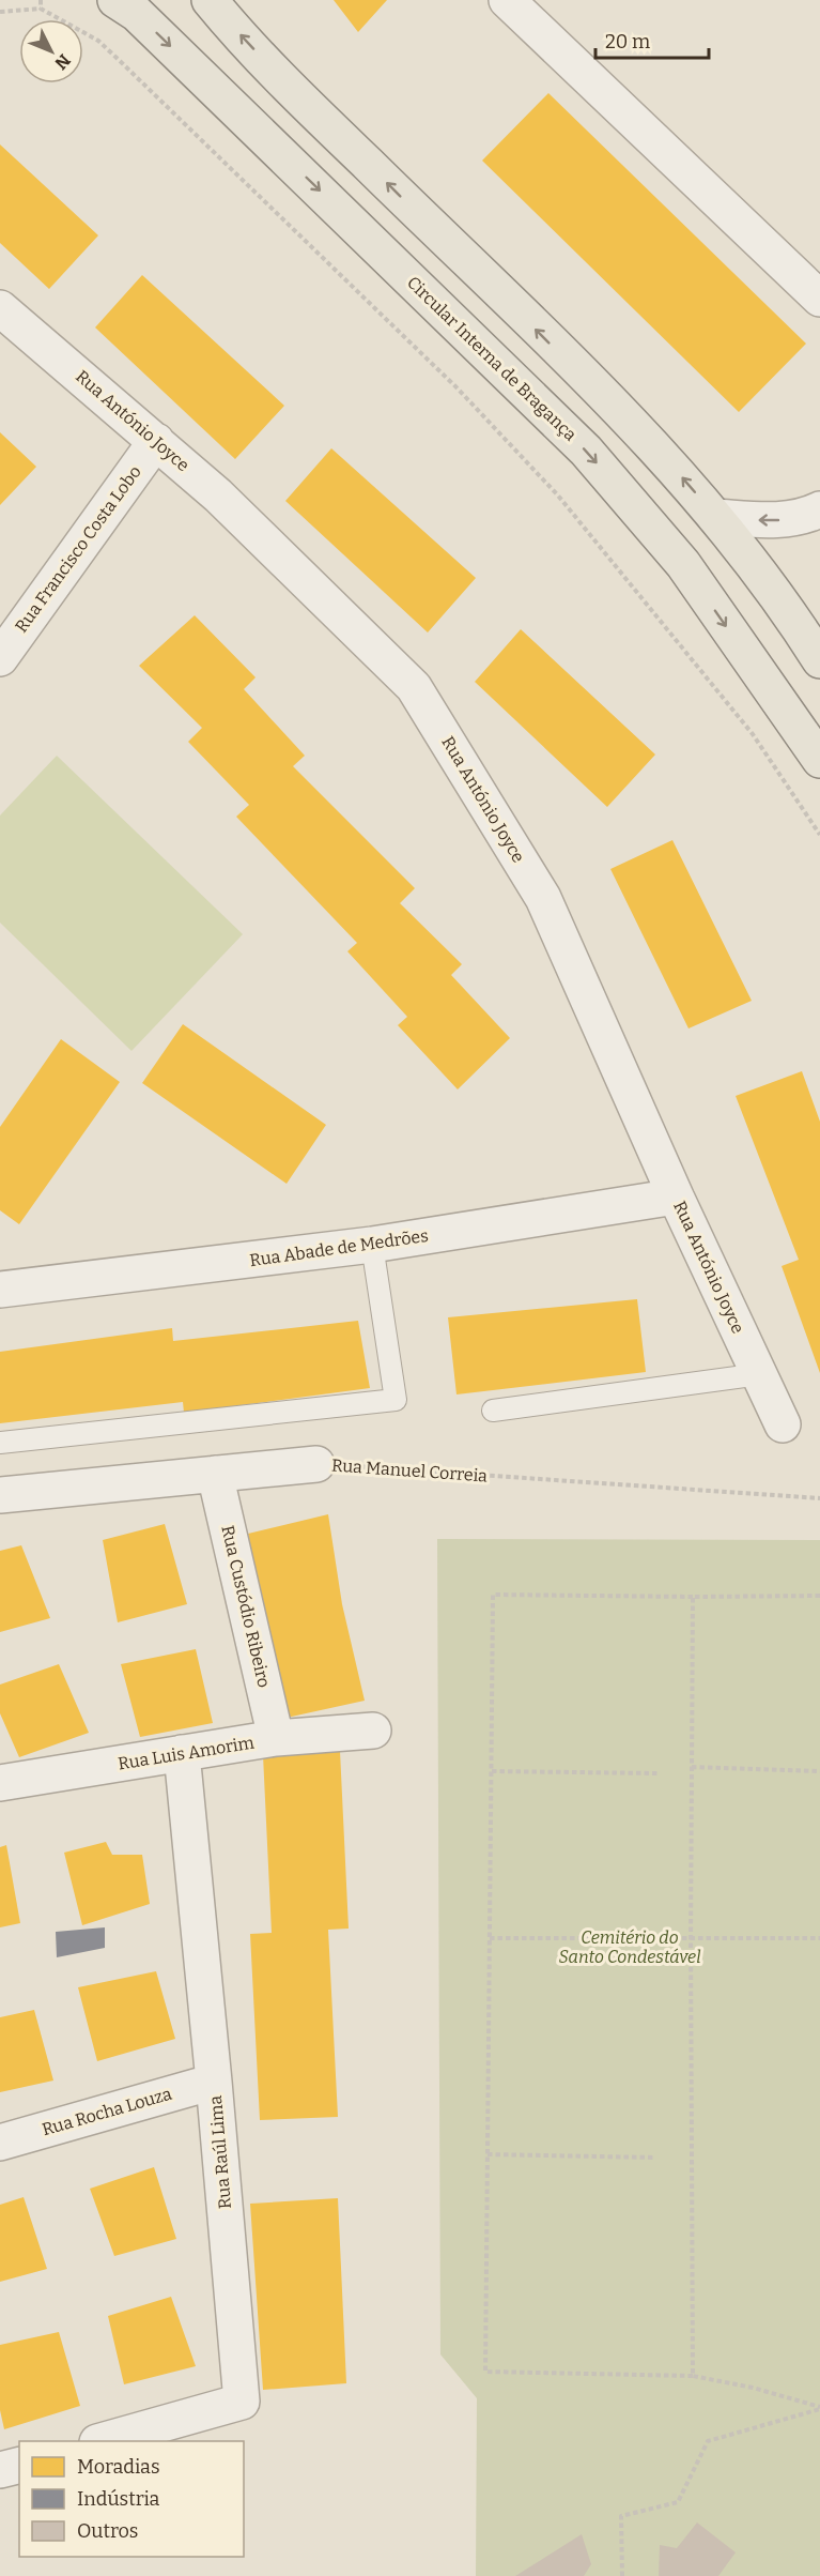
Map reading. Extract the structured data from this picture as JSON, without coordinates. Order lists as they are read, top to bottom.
{
  "streets": {
    "main road": ["Circular Interna de Bragança"],
    "street": [
      "Rua António Joyce",
      "Rua Francisco Costa Lobo",
      "Rua Abade de Medrões",
      "Rua Manuel Correia",
      "Rua Custódio Ribeiro",
      "Rua Luis Amorim",
      "Rua Rocha Louza",
      "Rua Raúl Lima"
    ]
  },
  "crossings": [
    ["Rua António Joyce", "Rua Francisco Costa Lobo"],
    ["Rua António Joyce", "Rua Abade de Medrões"],
    ["Rua Manuel Correia", "Rua Custódio Ribeiro"],
    ["Rua Custódio Ribeiro", "Rua Luis Amorim"],
    ["Rua Luis Amorim", "Rua Raúl Lima"],
    ["Rua Rocha Louza", "Rua Raúl Lima"]
  ],
  "parks": ["Cemitério do Santo Condestável"],
  "legend": ["Moradias", "Indústria", "Outros"],
  "scale_bar": "20 m",
  "north": "bottom right"
}
